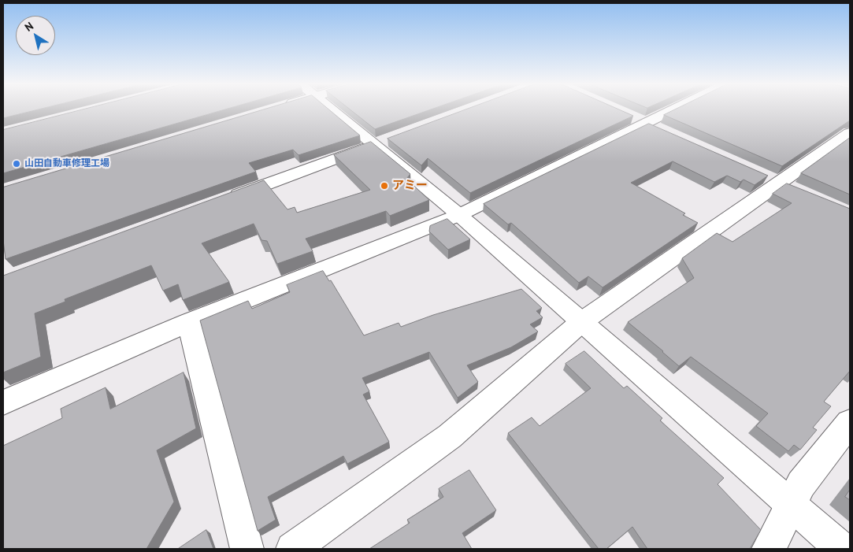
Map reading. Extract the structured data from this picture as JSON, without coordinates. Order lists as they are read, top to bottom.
{
  "places": ["山田自動車修理工場", "アミー"],
  "north": "top left"
}
